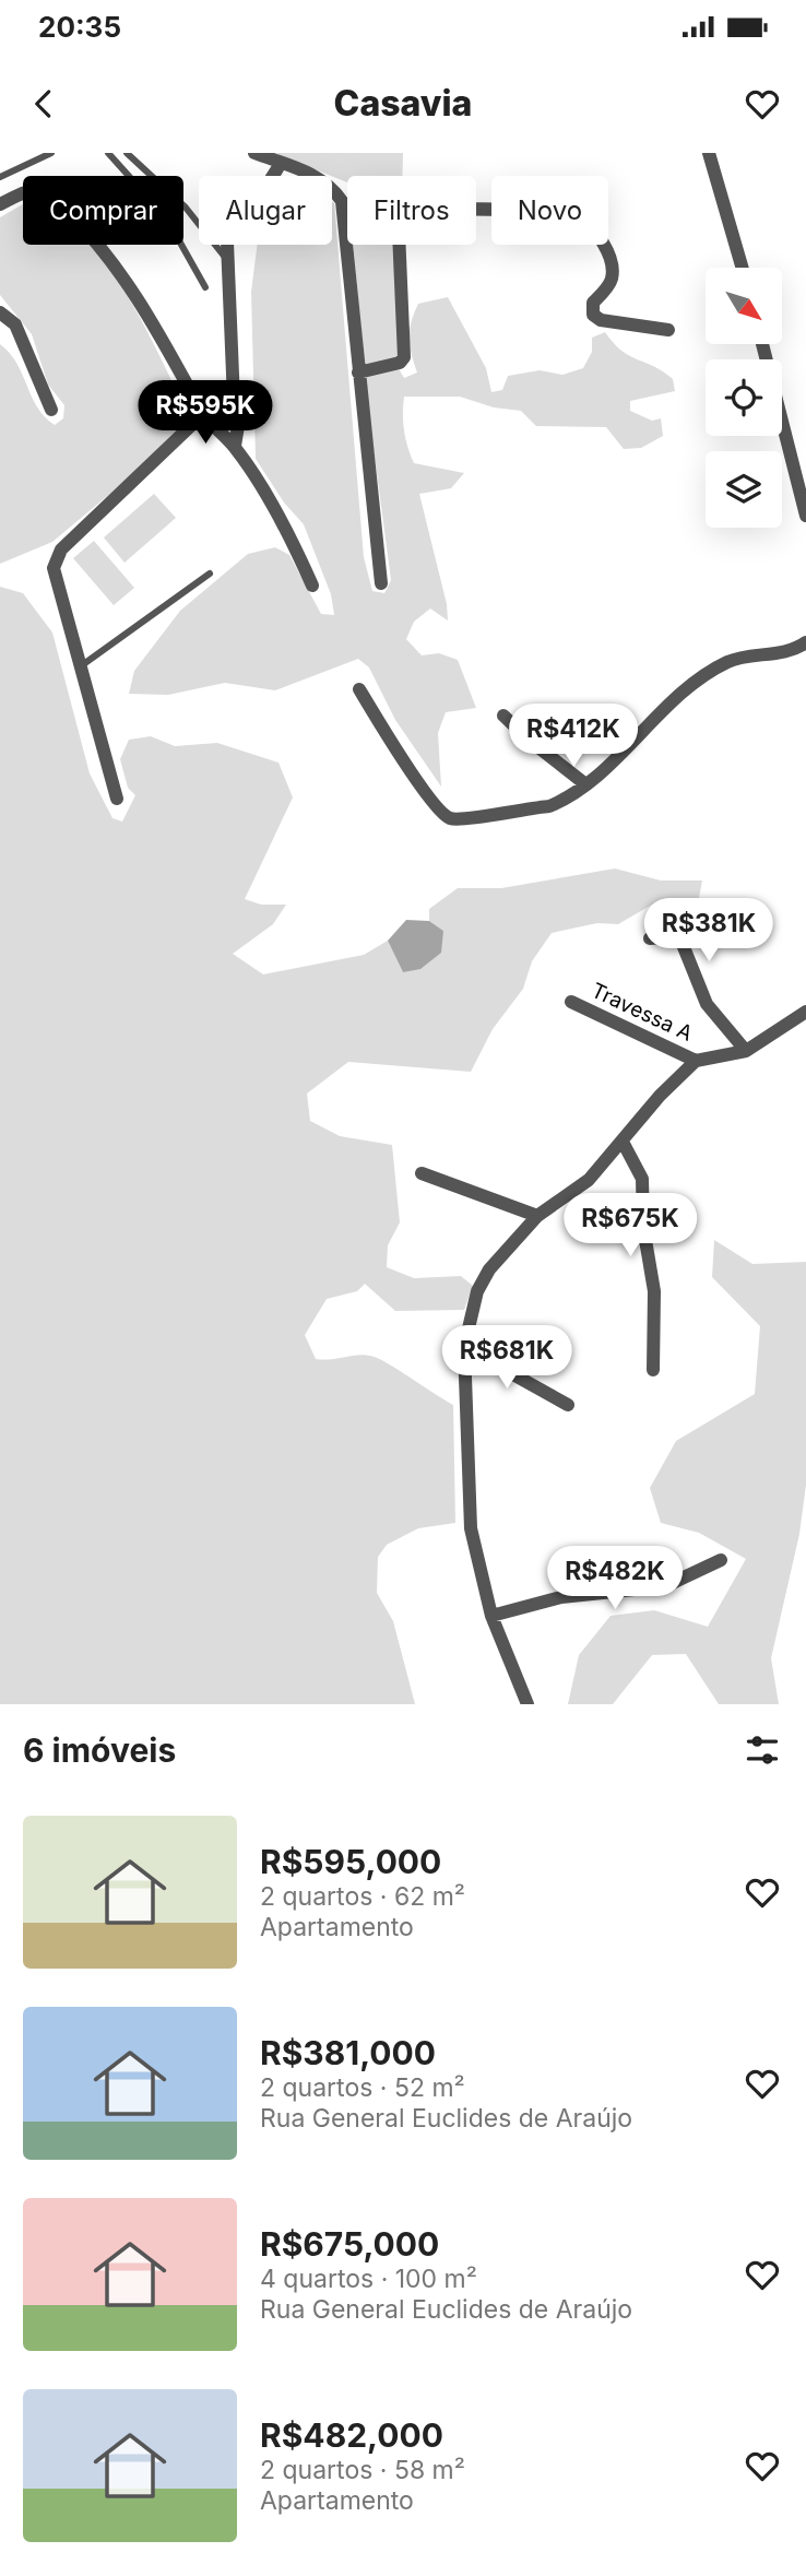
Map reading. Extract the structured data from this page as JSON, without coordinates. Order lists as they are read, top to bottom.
{
  "streets": {
    "street": ["Travessa A"]
  },
  "north": "bottom right",
  "page": {
    "status": "20:35",
    "header": "Casavia",
    "chip": [
      "Comprar",
      "Alugar",
      "Filtros",
      "Novo"
    ],
    "price": [
      "R$595K",
      "R$412K",
      "R$381K",
      "R$675K",
      "R$681K",
      "R$482K"
    ],
    "heading": "6 imóveis",
    "list": [
      {
        "name": "R$595,000",
        "note": "2 quartos · 62 m² · Apartamento"
      },
      {
        "name": "R$381,000",
        "note": "2 quartos · 52 m² · Rua General Euclides de Araújo"
      },
      {
        "name": "R$675,000",
        "note": "4 quartos · 100 m² · Rua General Euclides de Araújo"
      },
      {
        "name": "R$482,000",
        "note": "2 quartos · 58 m² · Apartamento"
      }
    ]
  }
}
